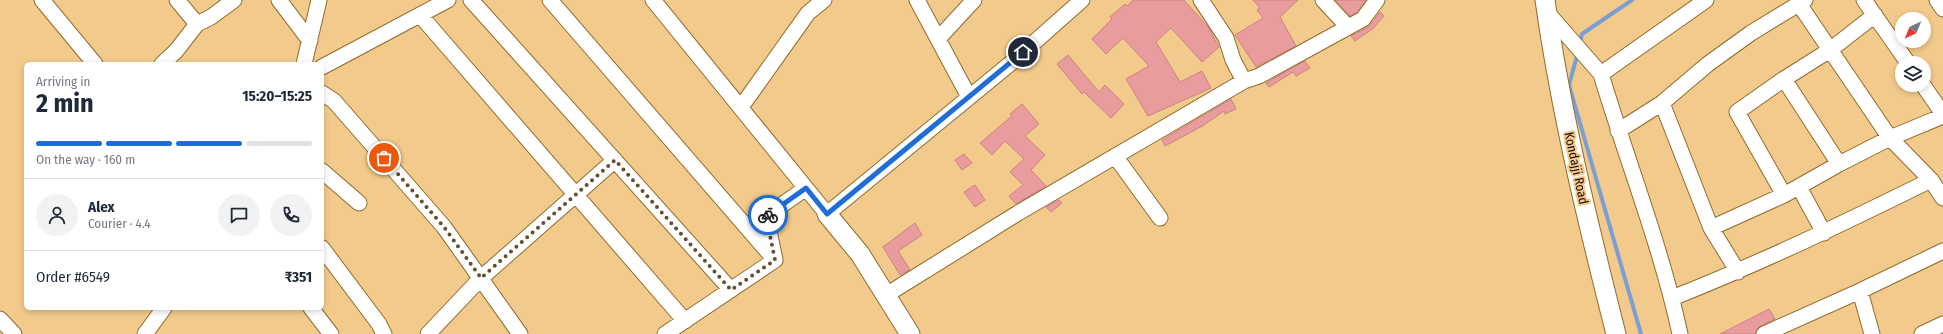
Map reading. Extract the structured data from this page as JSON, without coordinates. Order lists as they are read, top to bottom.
{
  "streets": {
    "street": ["Kondajji Road"]
  },
  "north": "bottom left",
  "page": {
    "heading": ["2 min", "Arriving in", "15:20–15:25"],
    "panel": [
      "Alex",
      "Courier · 4.4",
      "Order #6549",
      "₹351"
    ],
    "bar": "On the way · 160 m"
  }
}
